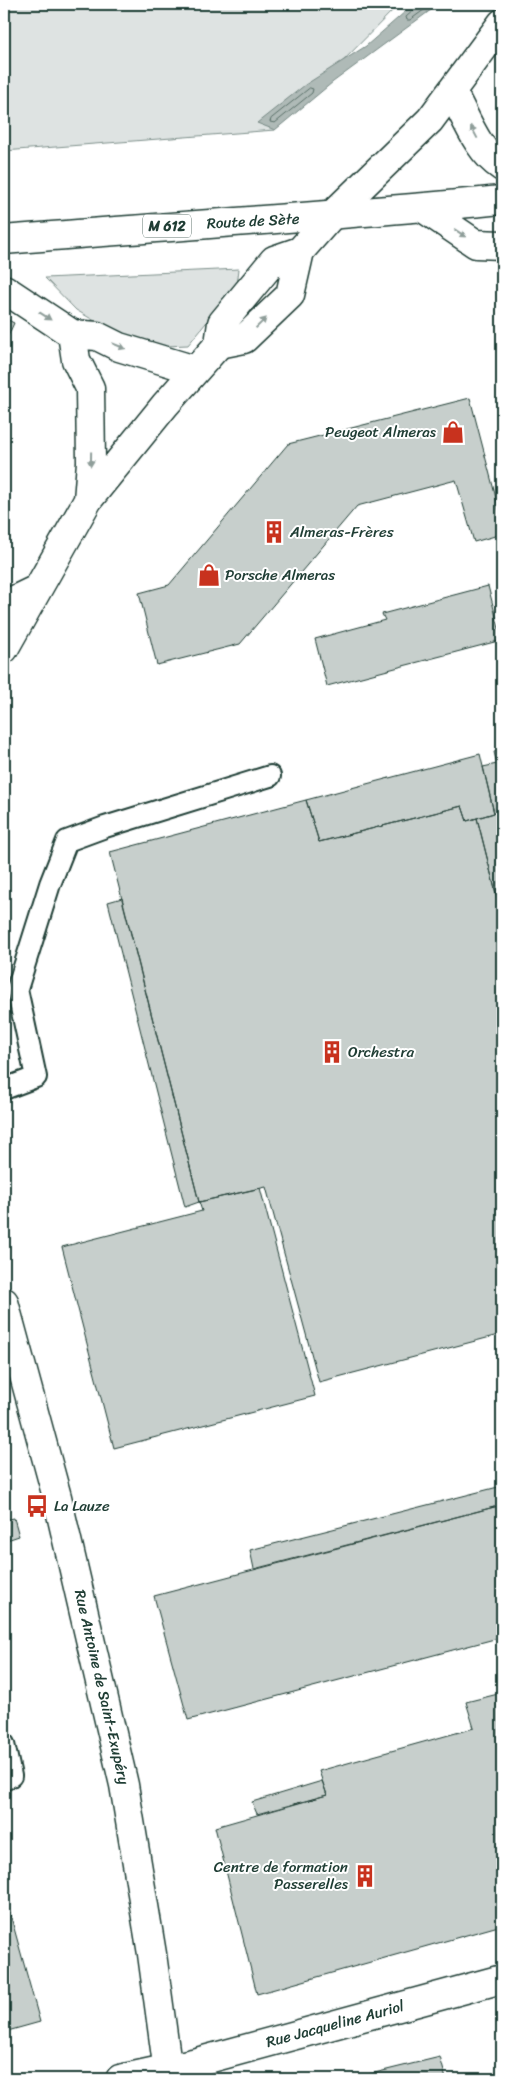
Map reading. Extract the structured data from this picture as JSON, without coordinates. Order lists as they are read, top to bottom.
{
  "streets": {
    "street": [
      "Route de Sète",
      "M 612",
      "Rue Antoine de Saint-Exupéry",
      "Rue Jacqueline Auriol"
    ]
  },
  "crossings": [
    ["Rue Antoine de Saint-Exupéry", "Rue Jacqueline Auriol"]
  ],
  "places": {
    "shop": ["Peugeot Almeras", "Porsche Almeras"],
    "building": ["Almeras-Frères", "Orchestra", "Centre de formation Passerelles"],
    "bus stop": ["La Lauze"]
  }
}
